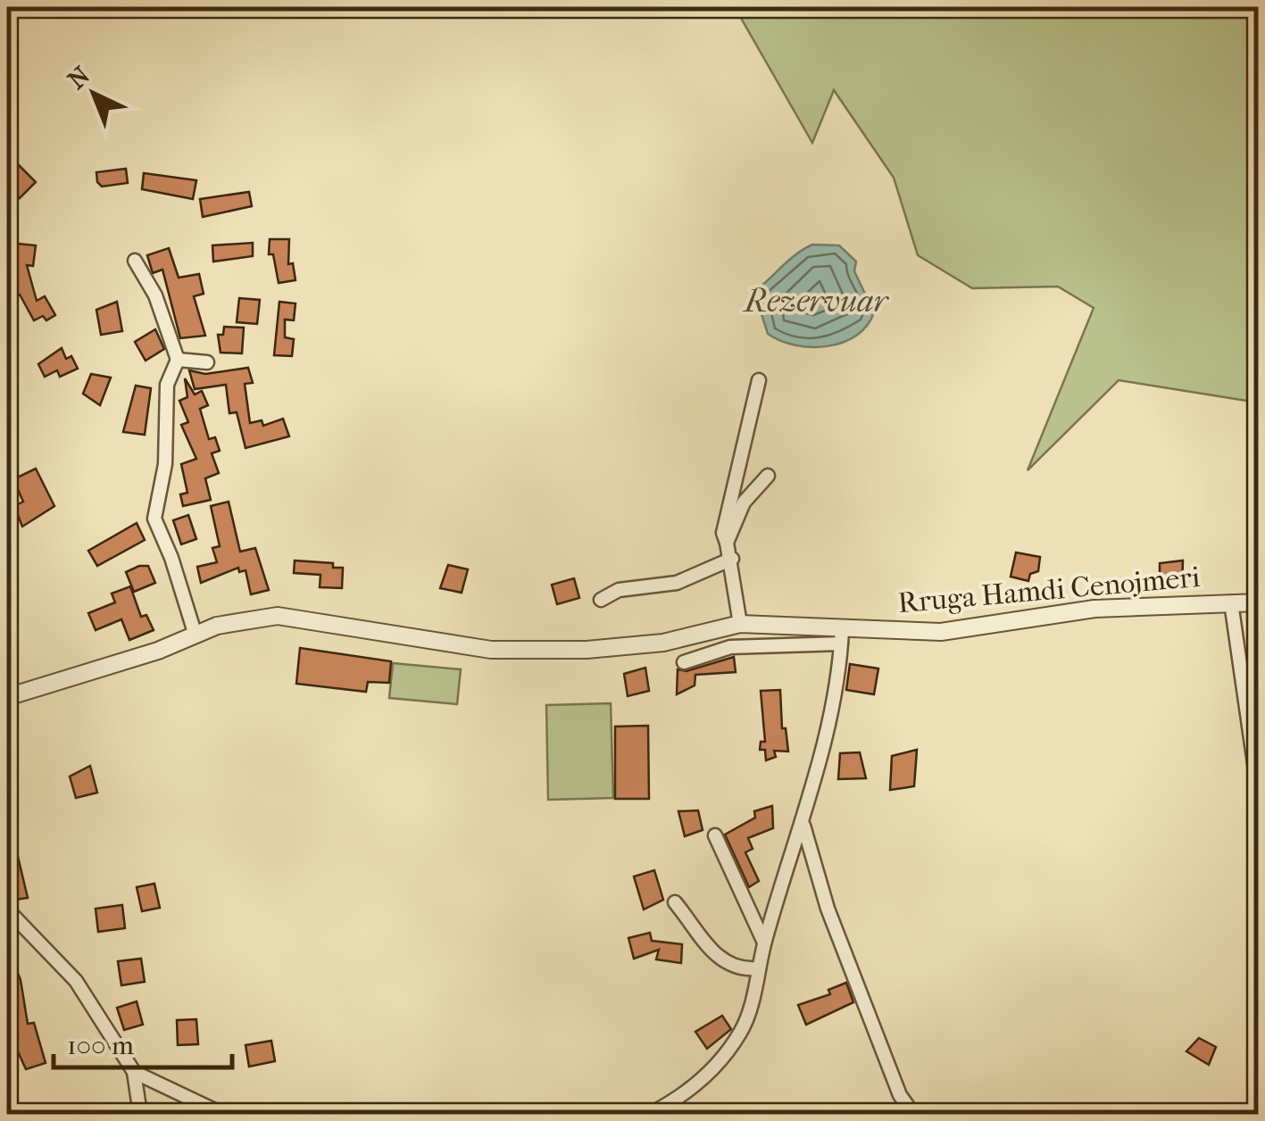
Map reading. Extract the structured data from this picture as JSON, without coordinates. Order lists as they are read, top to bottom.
{
  "streets": {
    "street": ["Rruga Hamdi Cenojmeri"]
  },
  "water": ["Rezervuar"],
  "scale_bar": "100 m",
  "north": "top left"
}
